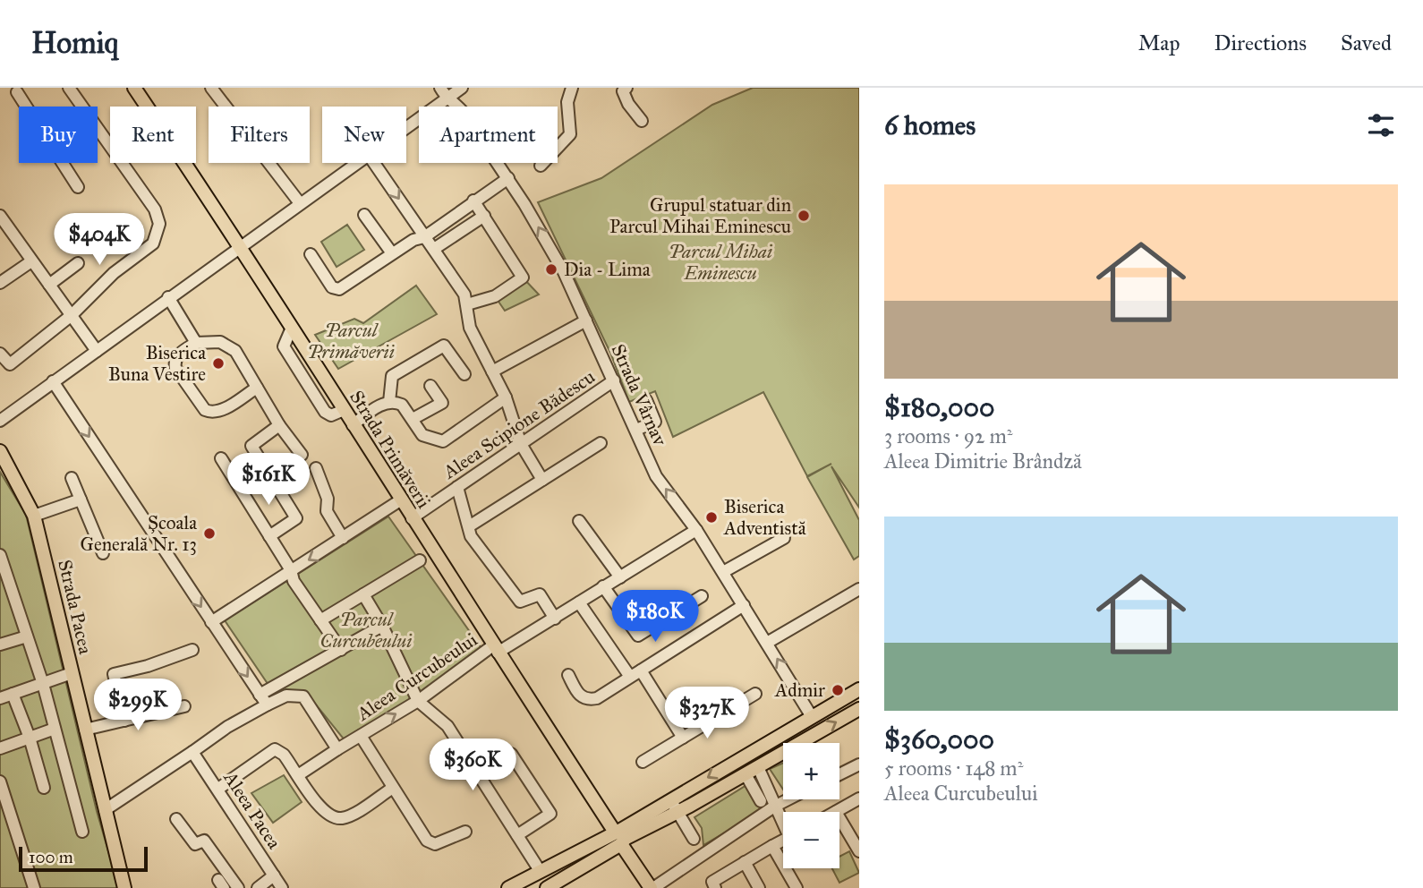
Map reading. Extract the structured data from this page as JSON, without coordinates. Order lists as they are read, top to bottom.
{
  "streets": {
    "main road": ["Strada Primăverii", "Strada Pacea"],
    "street": [
      "Strada Vârnav",
      "Aleea Scipione Bădescu",
      "Aleea Curcubeului",
      "Aleea Pacea"
    ]
  },
  "crossings": [
    ["Strada Vârnav", "Aleea Scipione Bădescu"],
    ["Strada Vârnav", "Aleea Curcubeului"],
    ["Aleea Scipione Bădescu", "Strada Primăverii"],
    ["Strada Primăverii", "Aleea Curcubeului"]
  ],
  "parks": ["Parcul Mihai Eminescu", "Parcul Primăverii", "Parcul Curcubeului"],
  "places": [
    "Grupul statuar din Parcul Mihai Eminescu",
    "Dia - Lima",
    "Biserica Buna Vestire",
    "Biserica Adventistă",
    "Școala Generală Nr. 13",
    "Admir"
  ],
  "scale_bar": "100 m",
  "page": {
    "header": "Homiq",
    "nav": ["Map", "Directions", "Saved"],
    "heading": "6 homes",
    "chip": [
      "Buy",
      "Rent",
      "Filters",
      "New",
      "Apartment"
    ],
    "list": [
      {
        "name": "$180,000",
        "note": "3 rooms · 92 m² · Aleea Dimitrie Brândză"
      },
      {
        "name": "$360,000",
        "note": "5 rooms · 148 m² · Aleea Curcubeului"
      }
    ],
    "price": [
      "$404K",
      "$161K",
      "$180K",
      "$299K",
      "$327K",
      "$360K"
    ],
    "map_buttons": ["+", "−"],
    "scale": "100 m"
  }
}
